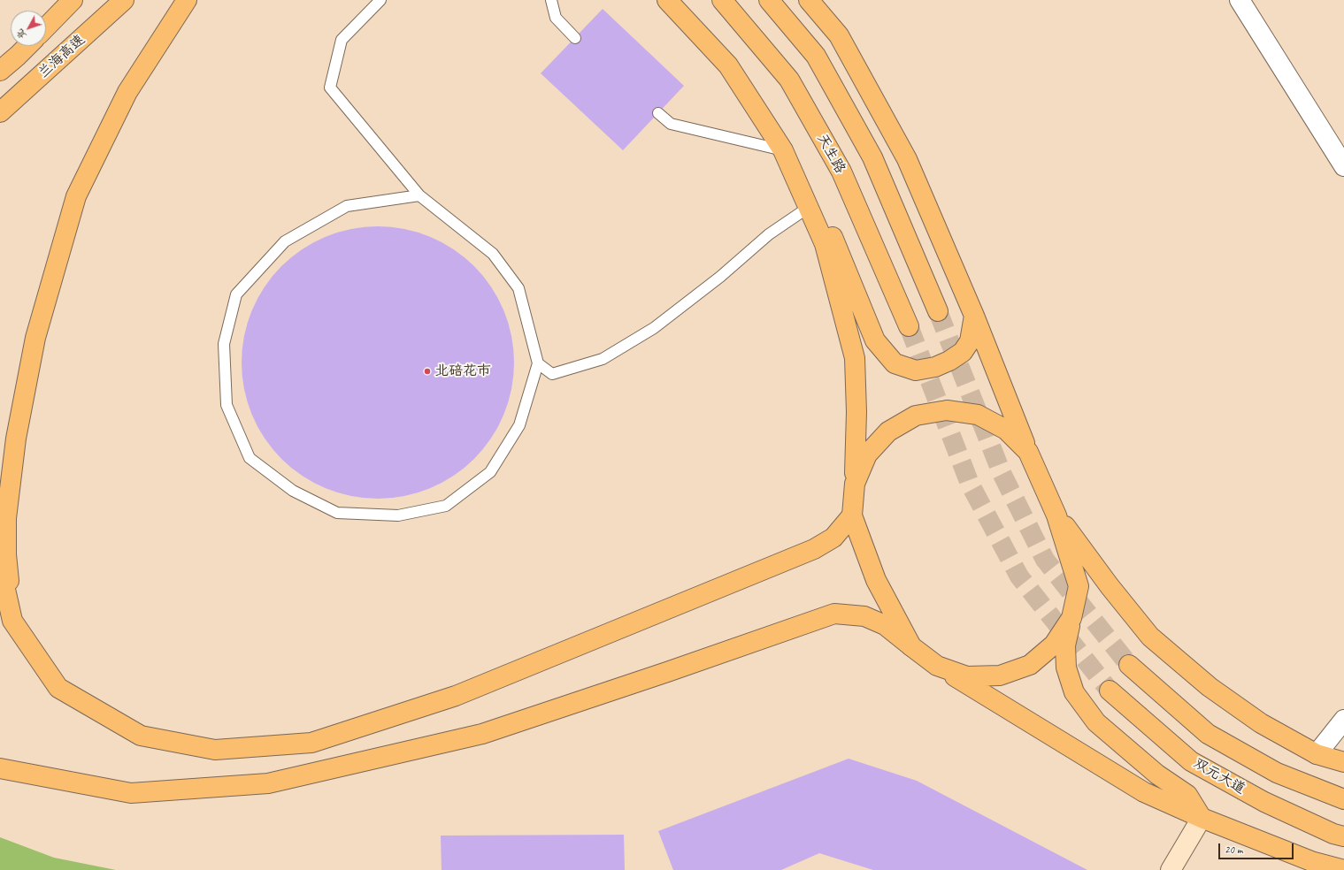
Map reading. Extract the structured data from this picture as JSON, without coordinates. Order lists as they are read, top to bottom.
{
  "streets": {
    "main road": ["兰海高速", "天生路", "双元大道"]
  },
  "places": ["北碚花市"],
  "scale_bar": "20 m",
  "north": "bottom left"
}
